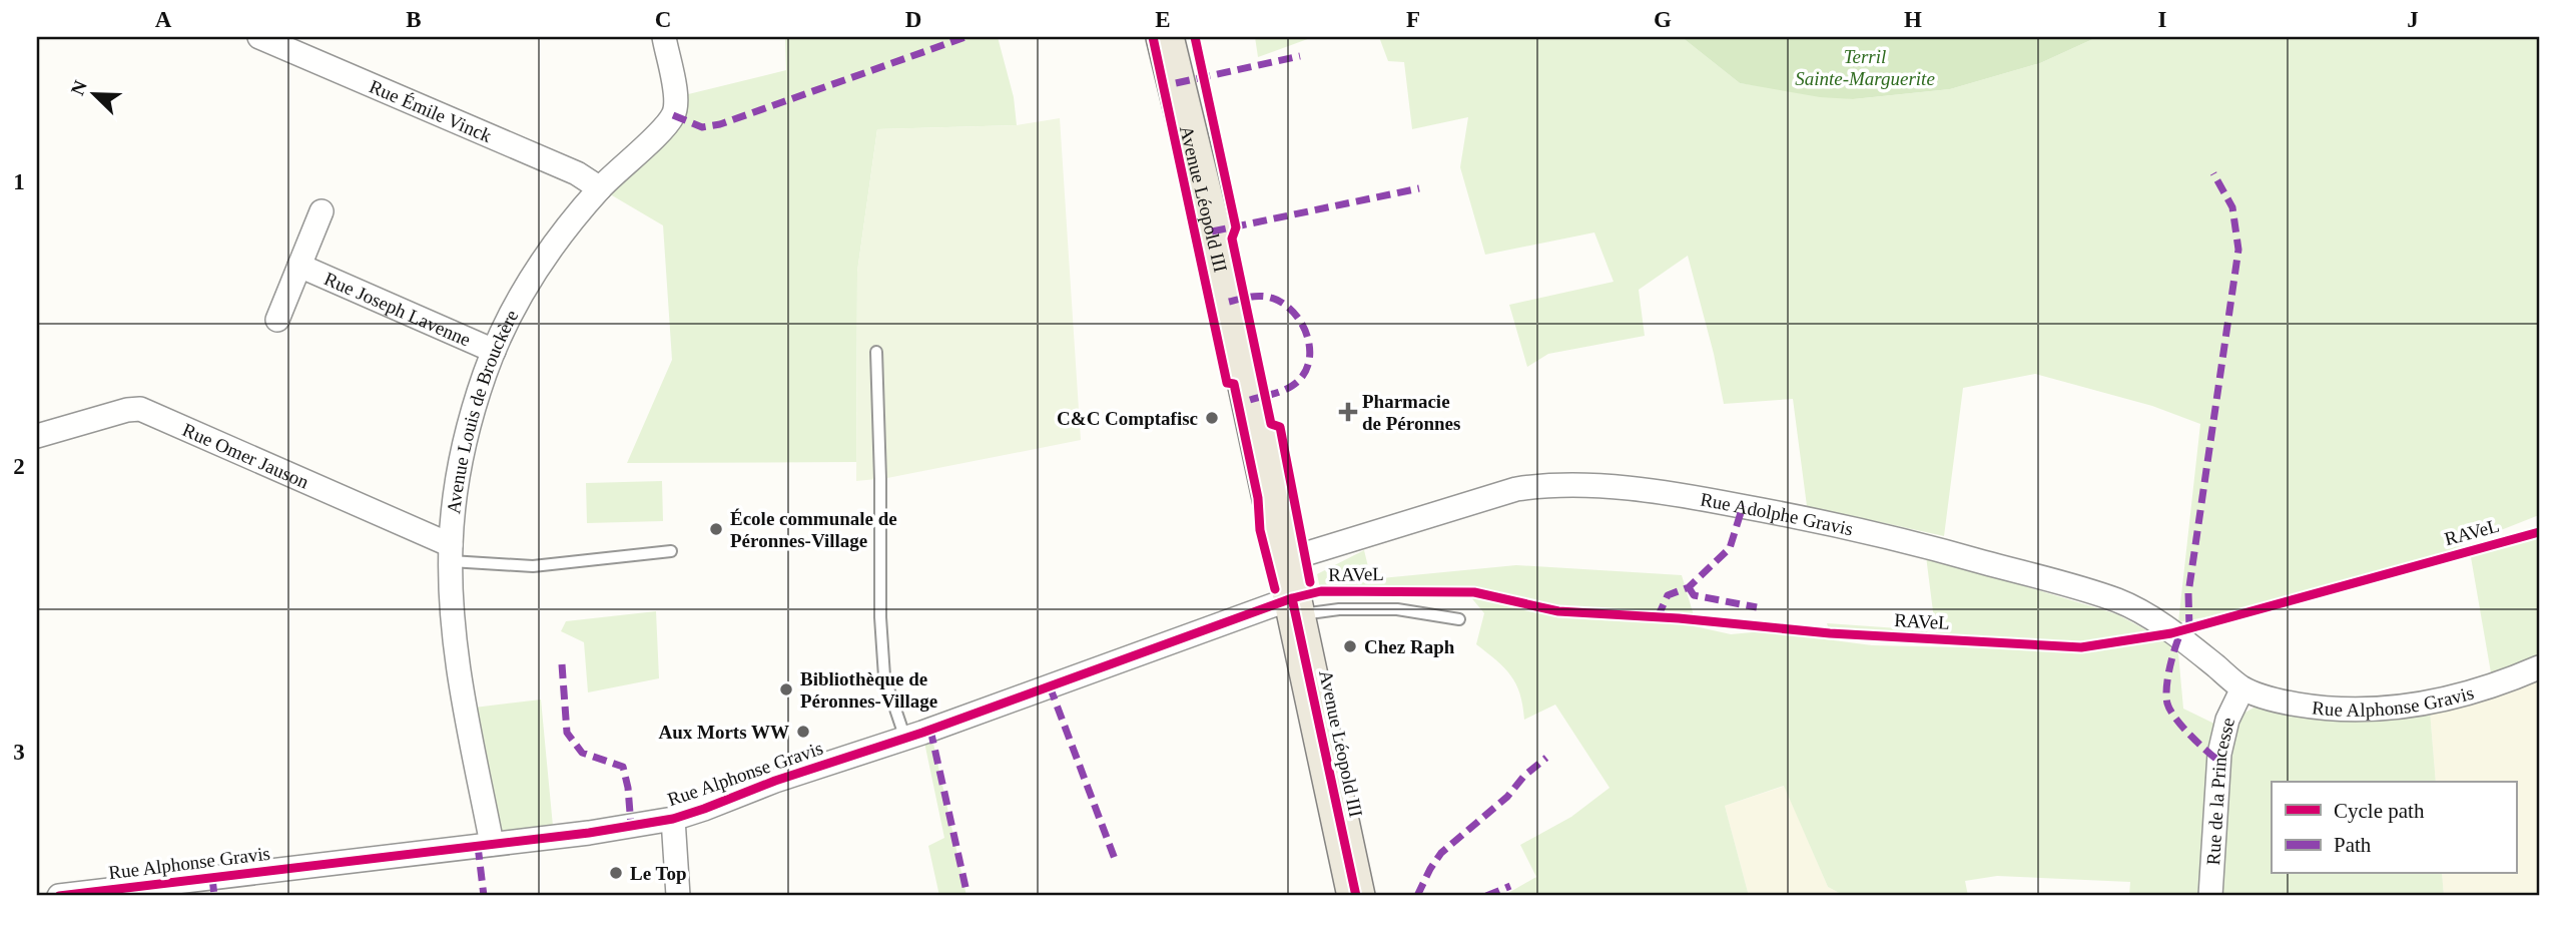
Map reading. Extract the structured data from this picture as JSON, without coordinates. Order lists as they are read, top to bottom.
{
  "streets": {
    "main road": ["Avenue Léopold III"],
    "street": [
      "Rue Émile Vinck",
      "Rue Joseph Lavenne",
      "Avenue Louis de Brouckère",
      "Rue Omer Jauson",
      "Rue Adolphe Gravis",
      "Rue Alphonse Gravis",
      "Rue de la Princesse"
    ],
    "cycle path": ["RAVeL"]
  },
  "crossings": [
    ["Rue Émile Vinck", "Avenue Louis de Brouckère"],
    ["Avenue Léopold III", "Rue Adolphe Gravis"],
    ["Avenue Léopold III", "Rue Alphonse Gravis"],
    ["Rue Joseph Lavenne", "Avenue Louis de Brouckère"],
    ["Avenue Louis de Brouckère", "Rue Omer Jauson"],
    ["Avenue Louis de Brouckère", "Rue Alphonse Gravis"],
    ["Rue Adolphe Gravis", "Rue Alphonse Gravis"],
    ["Rue Adolphe Gravis", "Rue de la Princesse"],
    ["Rue Alphonse Gravis", "Rue de la Princesse"]
  ],
  "parks": ["Terril Sainte-Marguerite"],
  "places": {
    "health": ["Pharmacie de Péronnes"],
    "other": [
      "C&C Comptafisc",
      "École communale de Péronnes-Village",
      "Chez Raph",
      "Bibliothèque de Péronnes-Village",
      "Aux Morts WW",
      "Le Top"
    ]
  },
  "legend": ["Cycle path", "Path"],
  "north": "top left",
  "grid": {
    "columns": [
      "A",
      "B",
      "C",
      "D",
      "E",
      "F",
      "G",
      "H",
      "I",
      "J"
    ],
    "rows": ["1", "2", "3"]
  }
}
